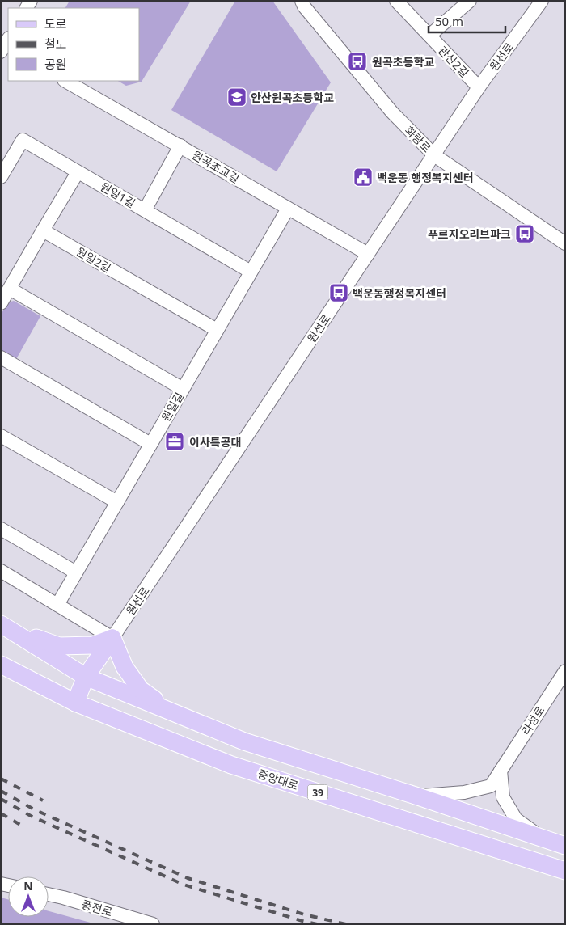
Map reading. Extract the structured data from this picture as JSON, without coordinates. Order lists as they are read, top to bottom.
{
  "streets": {
    "main road": ["중앙대로", "39"],
    "street": [
      "원선로",
      "관산2길",
      "화랑로",
      "원곡초교길",
      "원일1길",
      "원일2길",
      "원일길",
      "라성로",
      "풍전로"
    ]
  },
  "crossings": [
    ["원선로", "관산2길"],
    ["원선로", "화랑로"],
    ["원선로", "원곡초교길"],
    ["원곡초교길", "원일길"],
    ["원일1길", "원일길"],
    ["원일2길", "원일길"],
    ["라성로", "39"]
  ],
  "places": {
    "bus stop": ["원곡초등학교", "푸르지오리브파크", "백운동행정복지센터"],
    "school or university": ["안산원곡초등학교"],
    "public building": ["백운동 행정복지센터"],
    "office": ["이사특공대"]
  },
  "legend": ["도로", "철도", "공원"],
  "scale_bar": "50 m",
  "north": "top"
}
